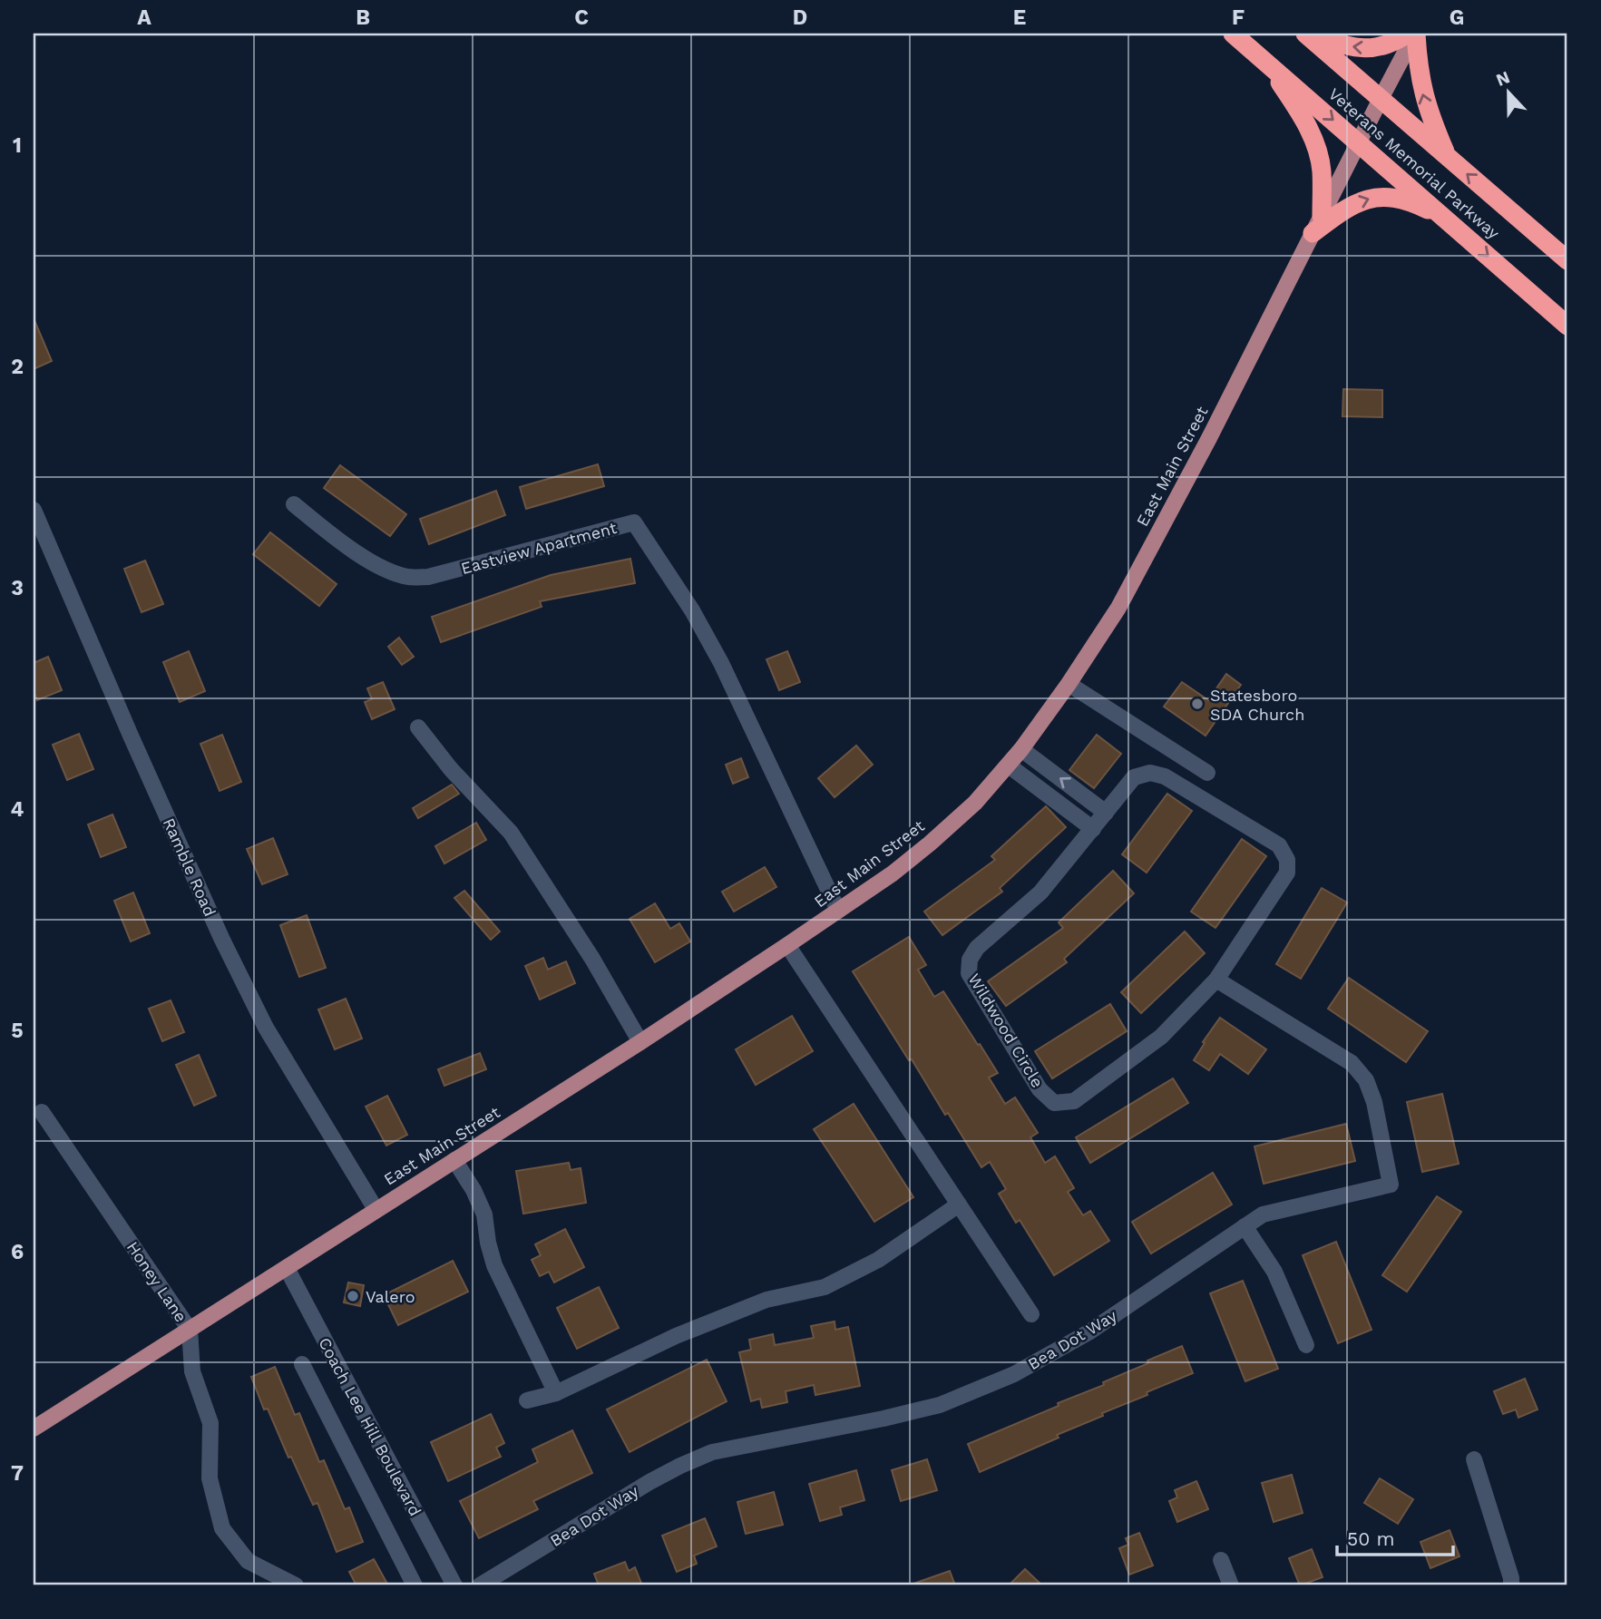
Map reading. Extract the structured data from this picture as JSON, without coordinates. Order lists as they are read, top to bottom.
{
  "streets": {
    "highway": ["Veterans Memorial Parkway"],
    "main road": ["East Main Street"],
    "street": [
      "Eastview Apartment",
      "Ramble Road",
      "Wildwood Circle",
      "Honey Lane",
      "Bea Dot Way",
      "Coach Lee Hill Boulevard"
    ]
  },
  "crossings": [
    ["Veterans Memorial Parkway", "East Main Street"],
    ["East Main Street", "Eastview Apartment"],
    ["East Main Street", "Ramble Road"],
    ["East Main Street", "Honey Lane"],
    ["East Main Street", "Coach Lee Hill Boulevard"],
    ["Wildwood Circle", "Bea Dot Way"]
  ],
  "places": ["Statesboro SDA Church", "Valero"],
  "scale_bar": "50 m",
  "north": "top",
  "grid": {
    "columns": [
      "A",
      "B",
      "C",
      "D",
      "E",
      "F",
      "G"
    ],
    "rows": [
      "1",
      "2",
      "3",
      "4",
      "5",
      "6",
      "7"
    ]
  }
}
